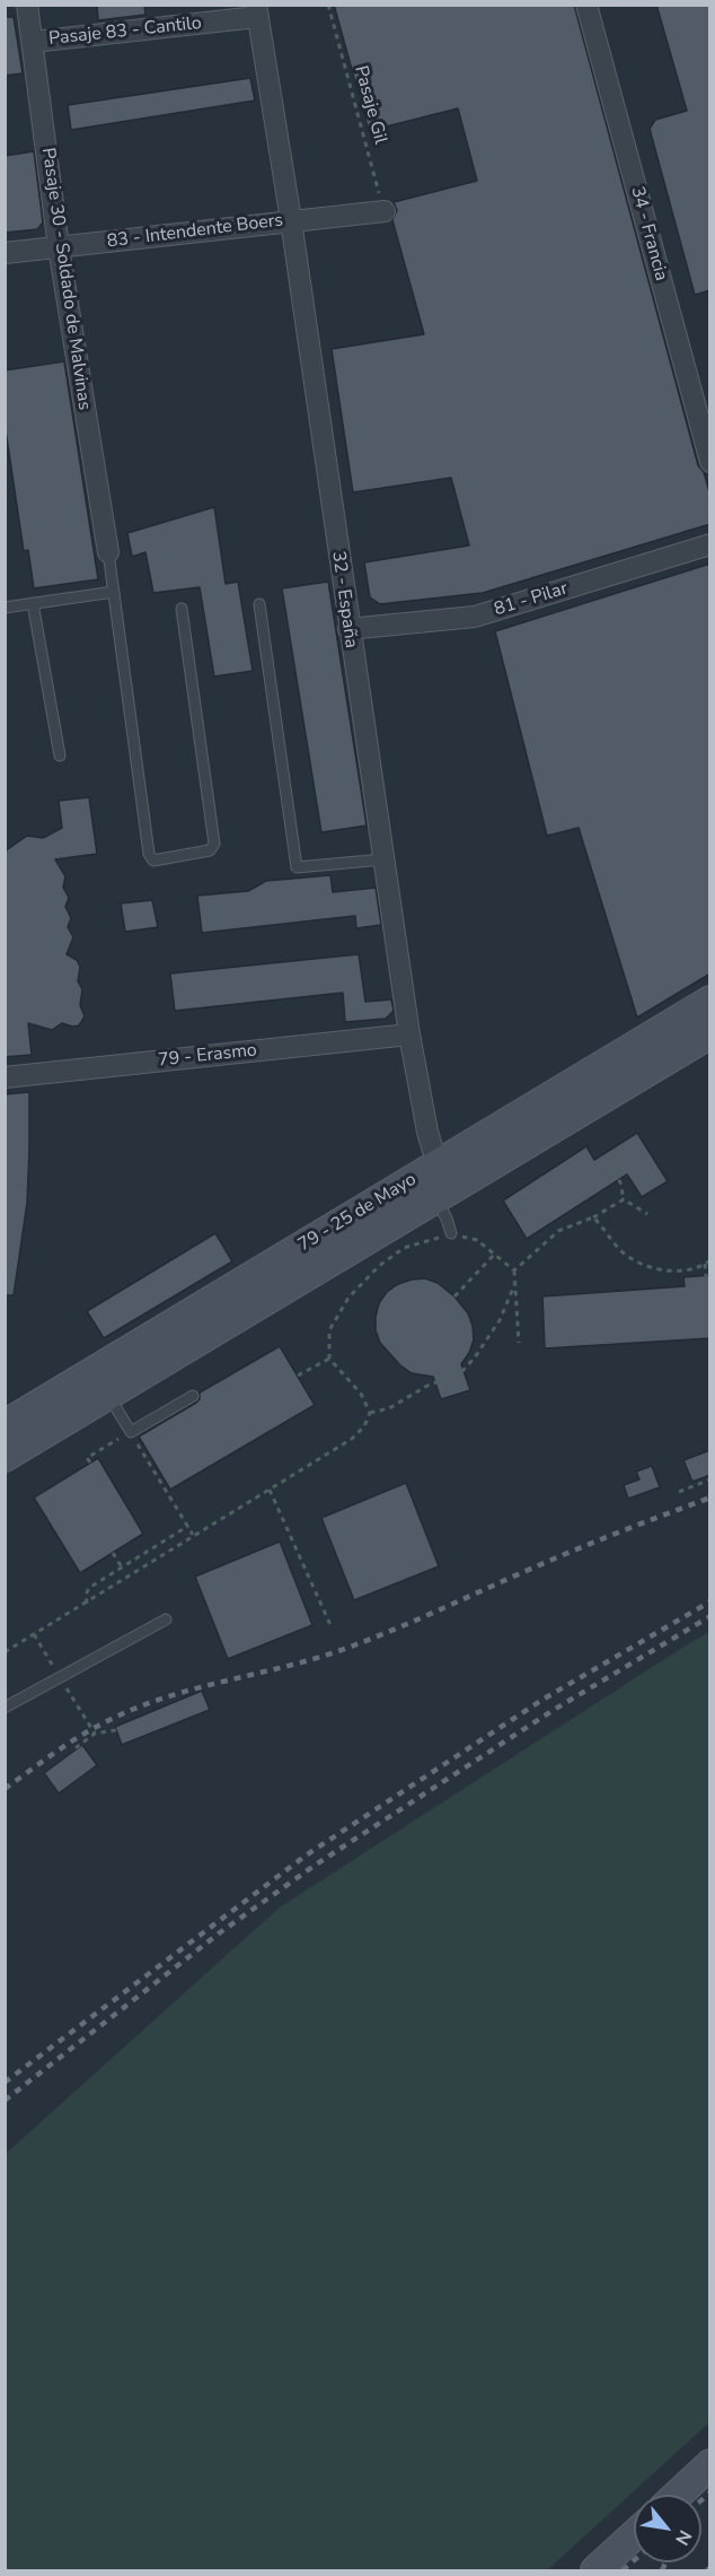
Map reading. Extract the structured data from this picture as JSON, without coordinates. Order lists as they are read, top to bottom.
{
  "streets": {
    "main road": ["79 - 25 de Mayo"],
    "street": [
      "Pasaje 83 - Cantilo",
      "83 - Intendente Boers",
      "34 - Francia",
      "Pasaje 30 - Soldado de Malvinas",
      "32 - España",
      "81 - Pilar",
      "79 - Erasmo"
    ],
    "path": ["Pasaje Gil"]
  },
  "crossings": [
    ["Pasaje 83 - Cantilo", "Pasaje 30 - Soldado de Malvinas"],
    ["Pasaje 83 - Cantilo", "32 - España"],
    ["Pasaje Gil", "83 - Intendente Boers"],
    ["83 - Intendente Boers", "Pasaje 30 - Soldado de Malvinas"],
    ["83 - Intendente Boers", "32 - España"],
    ["32 - España", "81 - Pilar"],
    ["32 - España", "79 - Erasmo"],
    ["32 - España", "79 - 25 de Mayo"]
  ],
  "north": "bottom right"
}
